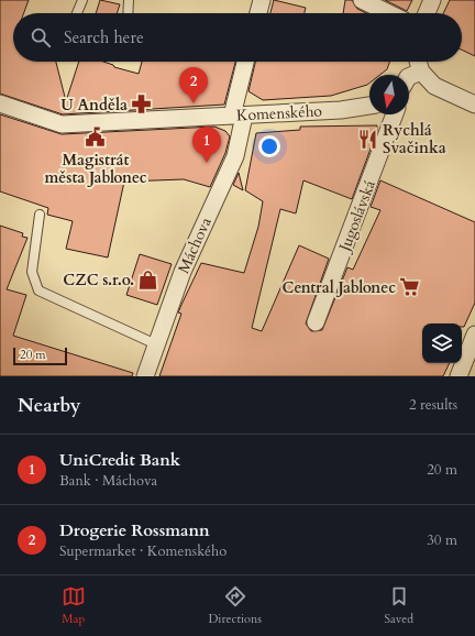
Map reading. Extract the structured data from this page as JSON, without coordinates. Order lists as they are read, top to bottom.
{
  "streets": {
    "street": ["Komenského", "Jugoslávská", "Máchova"]
  },
  "crossings": [
    ["Komenského", "Máchova"]
  ],
  "places": {
    "pharmacy": ["U Anděla"],
    "public building": ["Magistrát města Jablonec"],
    "restaurant": ["Rychlá Svačinka"],
    "shop": ["CZC s.r.o."],
    "supermarket": ["Central Jablonec"]
  },
  "scale_bar": "20 m",
  "north": "bottom",
  "page": {
    "search": "Search here",
    "pins": ["2", "1"],
    "scale": "20 m",
    "heading": ["Nearby", "2 results"],
    "list": [
      {
        "mark": "1",
        "name": "UniCredit Bank",
        "note": "Bank · Máchova",
        "value": "20 m"
      },
      {
        "mark": "2",
        "name": "Drogerie Rossmann",
        "note": "Supermarket · Komenského",
        "value": "30 m"
      }
    ],
    "nav": ["Map", "Directions", "Saved"]
  }
}
